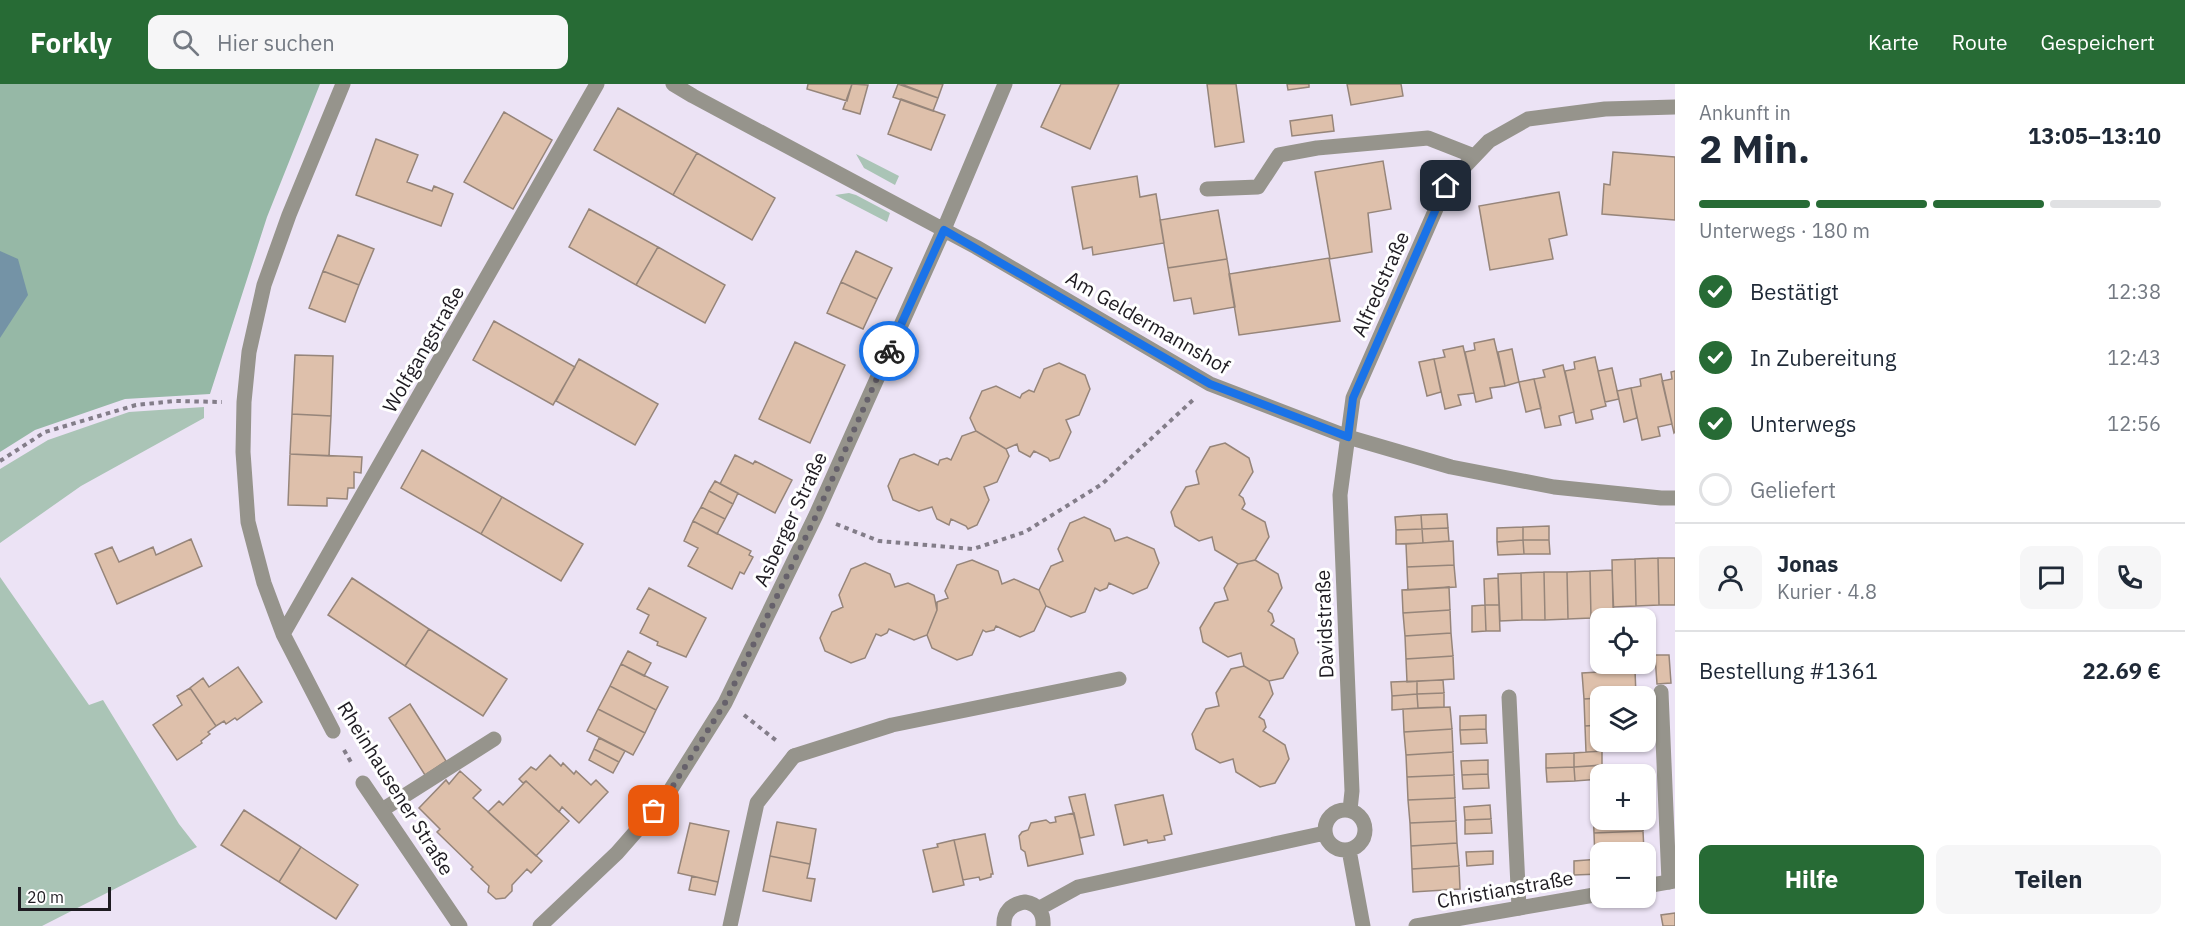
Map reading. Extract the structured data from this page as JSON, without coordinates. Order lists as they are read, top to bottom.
{
  "streets": {
    "street": [
      "Alfredstraße",
      "Am Geldermannshof",
      "Wolfgangstraße",
      "Asberger Straße",
      "Davidstraße",
      "Rheinhausener Straße",
      "Christianstraße"
    ]
  },
  "crossings": [
    ["Alfredstraße", "Am Geldermannshof"],
    ["Alfredstraße", "Davidstraße"],
    ["Am Geldermannshof", "Asberger Straße"],
    ["Am Geldermannshof", "Davidstraße"],
    ["Wolfgangstraße", "Rheinhausener Straße"]
  ],
  "scale_bar": "20 m",
  "page": {
    "header": "Forkly",
    "search": "Hier suchen",
    "nav": ["Karte", "Route", "Gespeichert"],
    "heading": ["2 Min.", "Ankunft in", "13:05–13:10"],
    "panel": [
      "Jonas",
      "Kurier · 4.8",
      "Bestellung #1361",
      "22.69 €"
    ],
    "bar": "Unterwegs · 180 m",
    "list": [
      ["Bestätigt", "12:38"],
      ["In Zubereitung", "12:43"],
      ["Unterwegs", "12:56"],
      "Geliefert"
    ],
    "map_buttons": ["+", "−"],
    "buttons": ["Hilfe", "Teilen"],
    "scale": "20 m"
  }
}
